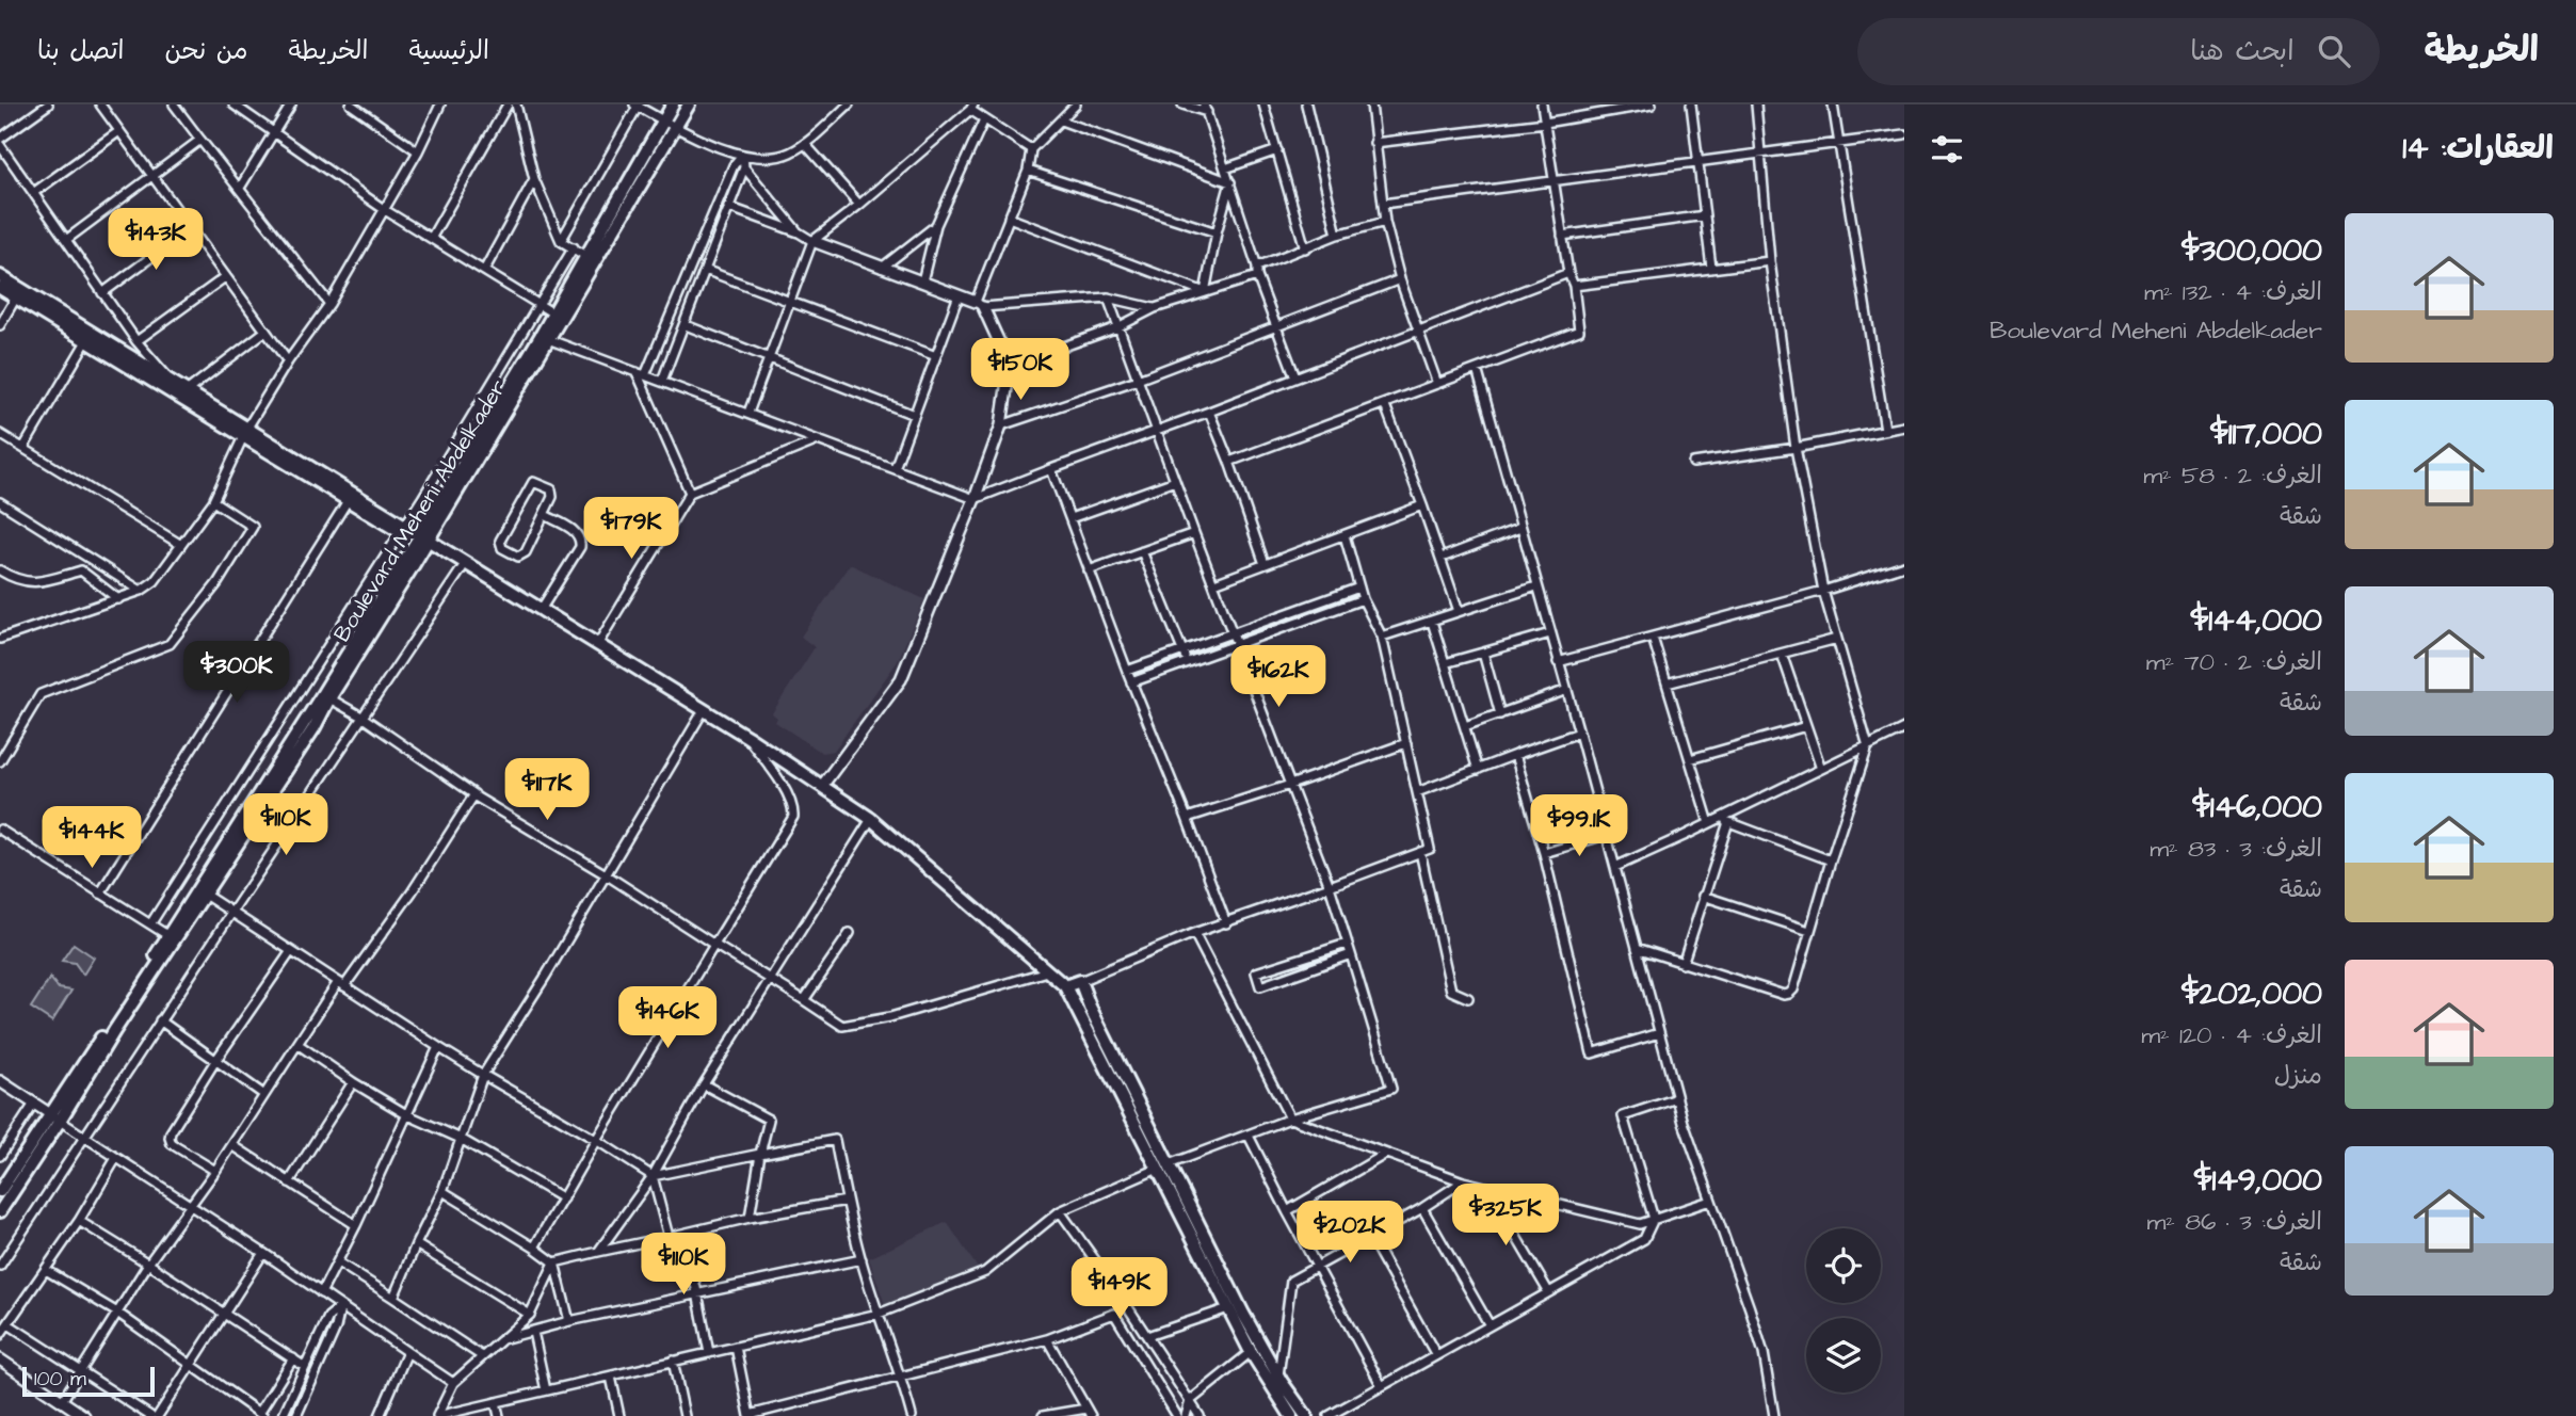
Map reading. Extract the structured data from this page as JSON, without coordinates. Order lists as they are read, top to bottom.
{
  "streets": {
    "main road": ["Boulevard Meheni Abdelkader"]
  },
  "scale_bar": "100 m",
  "page": {
    "header": "الخريطة",
    "search": "ابحث هنا",
    "nav": [
      "الرئيسية",
      "الخريطة",
      "من نحن",
      "اتصل بنا"
    ],
    "heading": "العقارات: 14",
    "list": [
      {
        "name": "$300,000",
        "note": "الغرف: 4 · 132 m² · Boulevard Meheni Abdelkader"
      },
      {
        "name": "$117,000",
        "note": "الغرف: 2 · 58 m² · شقة"
      },
      {
        "name": "$144,000",
        "note": "الغرف: 2 · 70 m² · شقة"
      },
      {
        "name": "$146,000",
        "note": "الغرف: 3 · 83 m² · شقة"
      },
      {
        "name": "$202,000",
        "note": "الغرف: 4 · 120 m² · منزل"
      },
      {
        "name": "$149,000",
        "note": "الغرف: 3 · 86 m² · شقة"
      }
    ],
    "price": [
      "$143K",
      "$150K",
      "$179K",
      "$300K",
      "$162K",
      "$117K",
      "$110K",
      "$99.1K",
      "$144K",
      "$146K",
      "$325K",
      "$202K",
      "$110K",
      "$149K"
    ],
    "scale": "100 m"
  }
}
